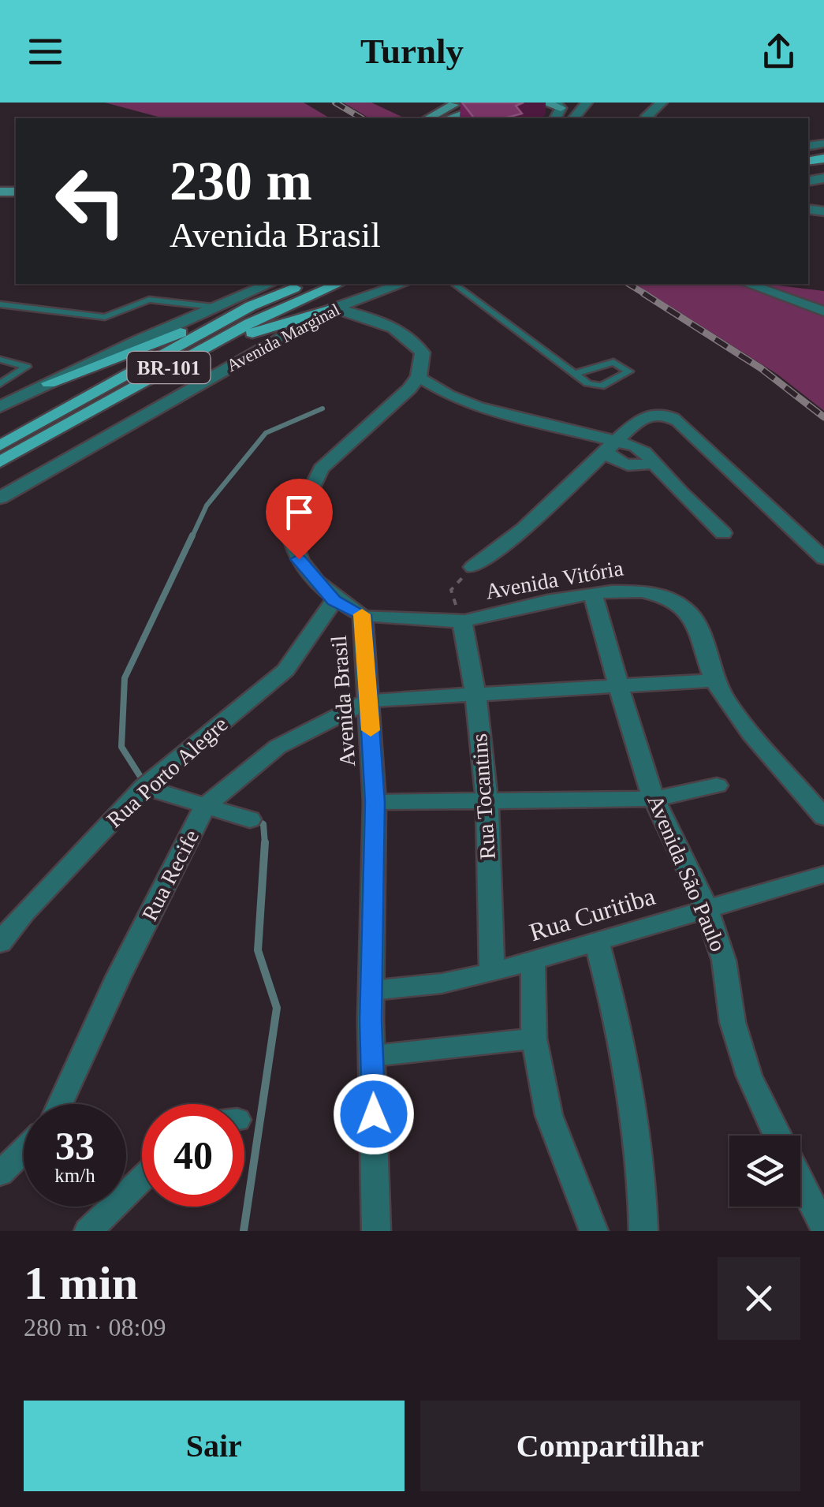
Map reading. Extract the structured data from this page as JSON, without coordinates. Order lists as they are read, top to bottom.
{
  "streets": {
    "main road": ["BR-101"],
    "street": [
      "Avenida Marginal",
      "Avenida Vitória",
      "Avenida Brasil",
      "Rua Porto Alegre",
      "Rua Tocantins",
      "Avenida São Paulo",
      "Rua Recife",
      "Rua Curitiba"
    ]
  },
  "crossings": [
    ["Avenida Vitória", "Avenida Brasil"],
    ["Avenida Vitória", "Rua Tocantins"],
    ["Avenida Vitória", "Avenida São Paulo"],
    ["Avenida Brasil", "Rua Porto Alegre"],
    ["Avenida Brasil", "Rua Recife"],
    ["Avenida Brasil", "Rua Curitiba"],
    ["Rua Tocantins", "Rua Curitiba"],
    ["Avenida São Paulo", "Rua Curitiba"]
  ],
  "page": {
    "header": "Turnly",
    "turn": ["230 m", "Avenida Brasil"],
    "speed": "33 km/h",
    "limit": "40",
    "heading": ["1 min", "280 m · 08:09"],
    "buttons": ["Sair", "Compartilhar"]
  }
}
